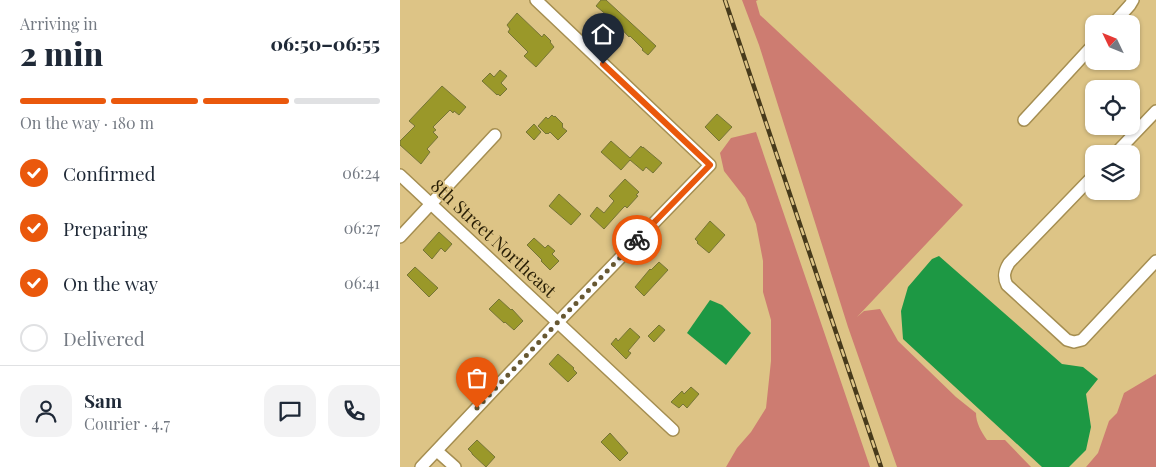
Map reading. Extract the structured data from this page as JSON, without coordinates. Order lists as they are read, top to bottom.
{
  "streets": {
    "street": ["8th Street Northeast"]
  },
  "north": "top left",
  "page": {
    "heading": ["2 min", "Arriving in", "06:50–06:55"],
    "panel": ["Sam", "Courier · 4.7"],
    "bar": "On the way · 180 m",
    "list": [
      ["Confirmed", "06:24"],
      ["Preparing", "06:27"],
      ["On the way", "06:41"],
      "Delivered"
    ]
  }
}
